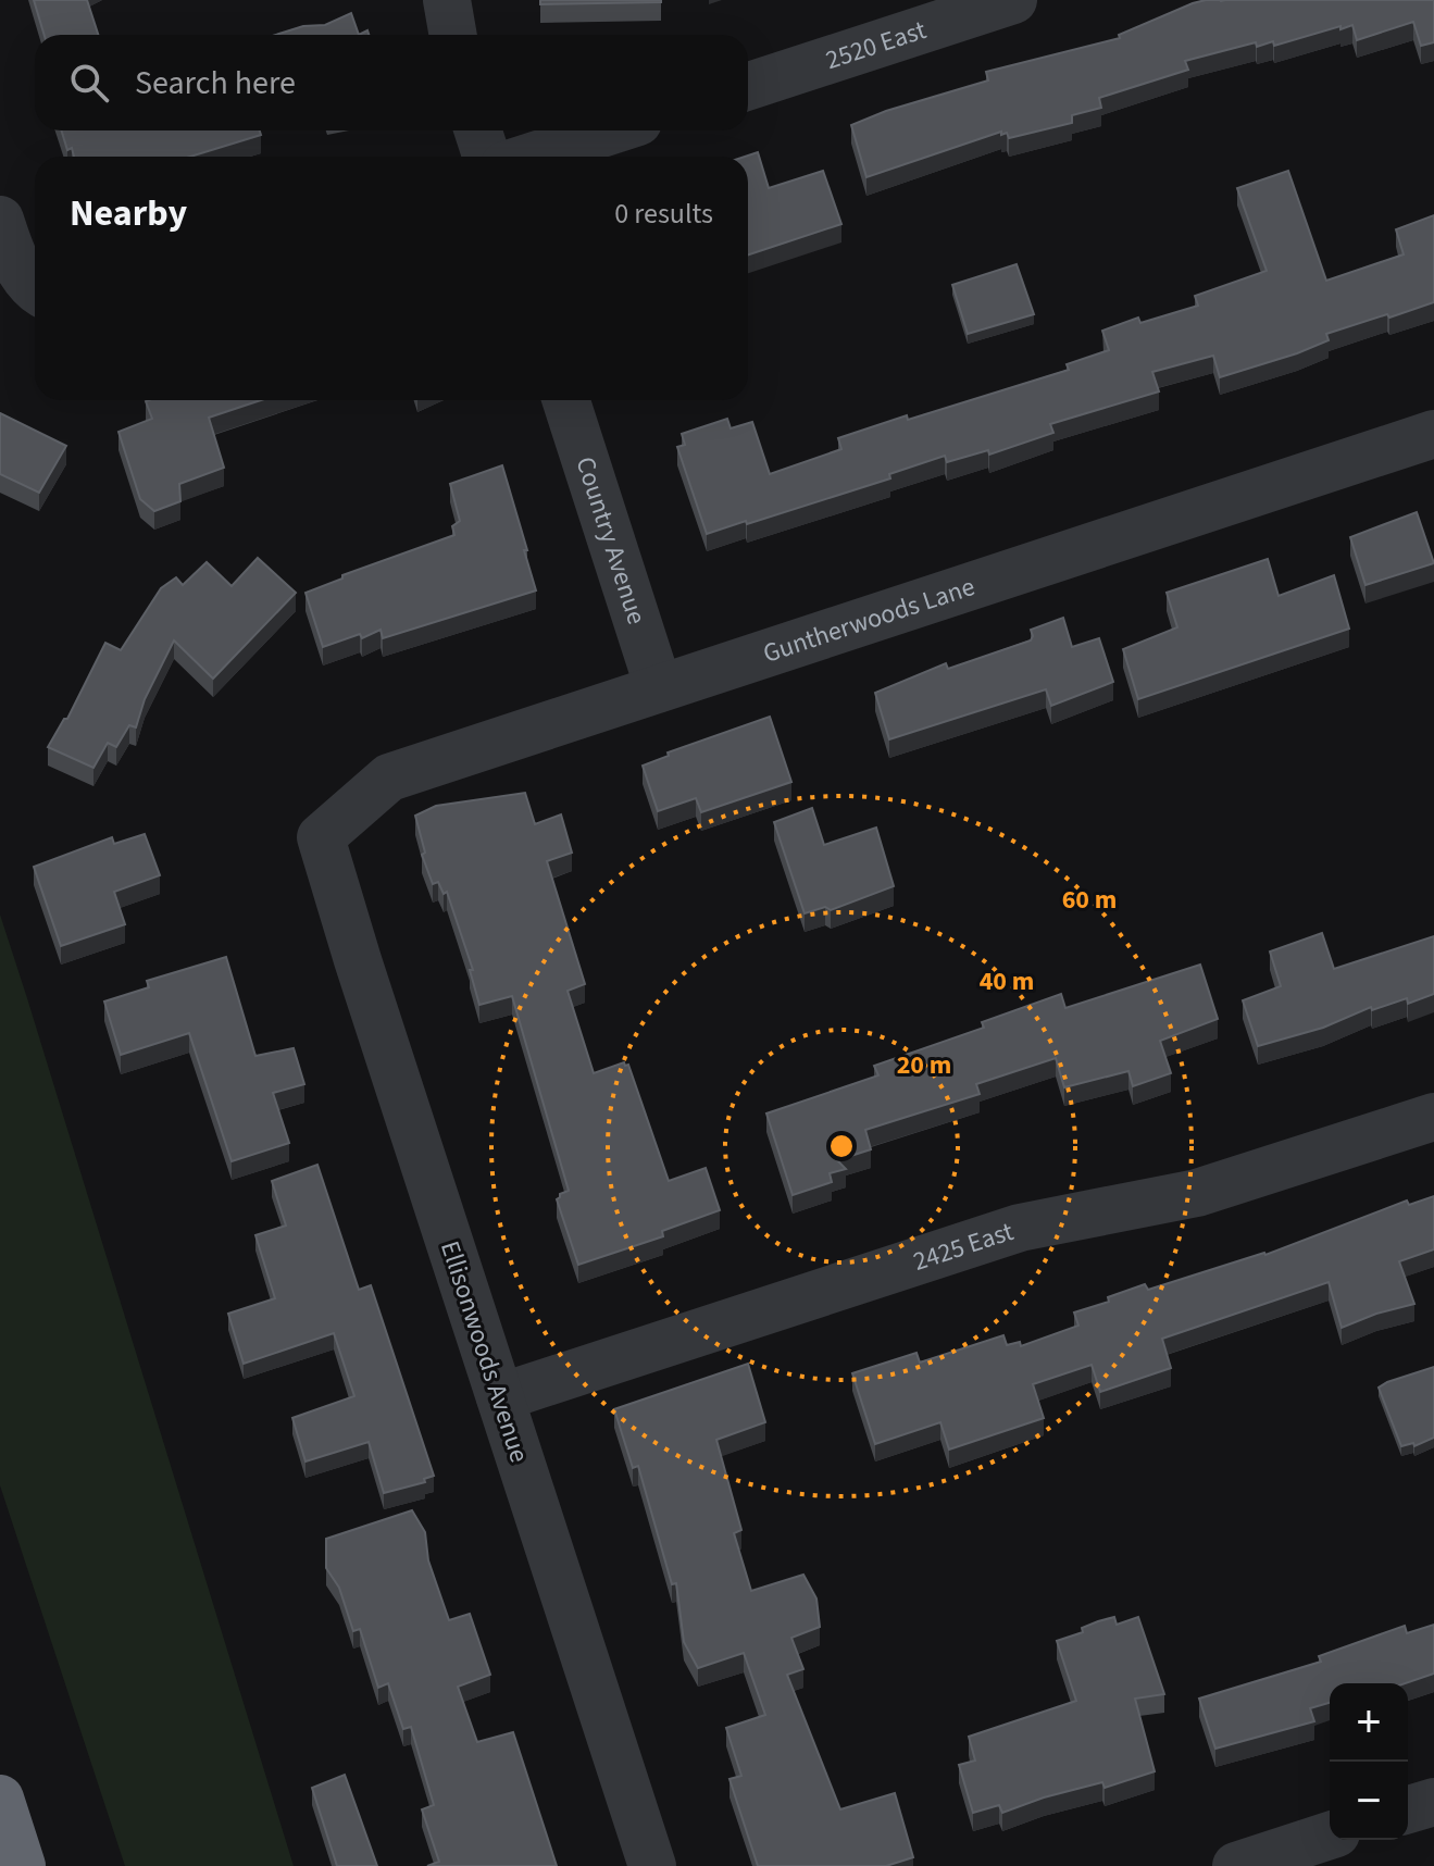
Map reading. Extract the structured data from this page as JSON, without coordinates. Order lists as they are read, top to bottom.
{
  "streets": {
    "street": [
      "2520 East",
      "Country Avenue",
      "Guntherwoods Lane",
      "2425 East",
      "Ellisonwoods Avenue"
    ]
  },
  "crossings": [
    ["Country Avenue", "Guntherwoods Lane"],
    ["Guntherwoods Lane", "Ellisonwoods Avenue"],
    ["2425 East", "Ellisonwoods Avenue"]
  ],
  "page": {
    "search": "Search here",
    "heading": ["Nearby", "0 results"],
    "map_buttons": ["+", "−"]
  },
  "rings": ["60 m", "40 m", "20 m"]
}
